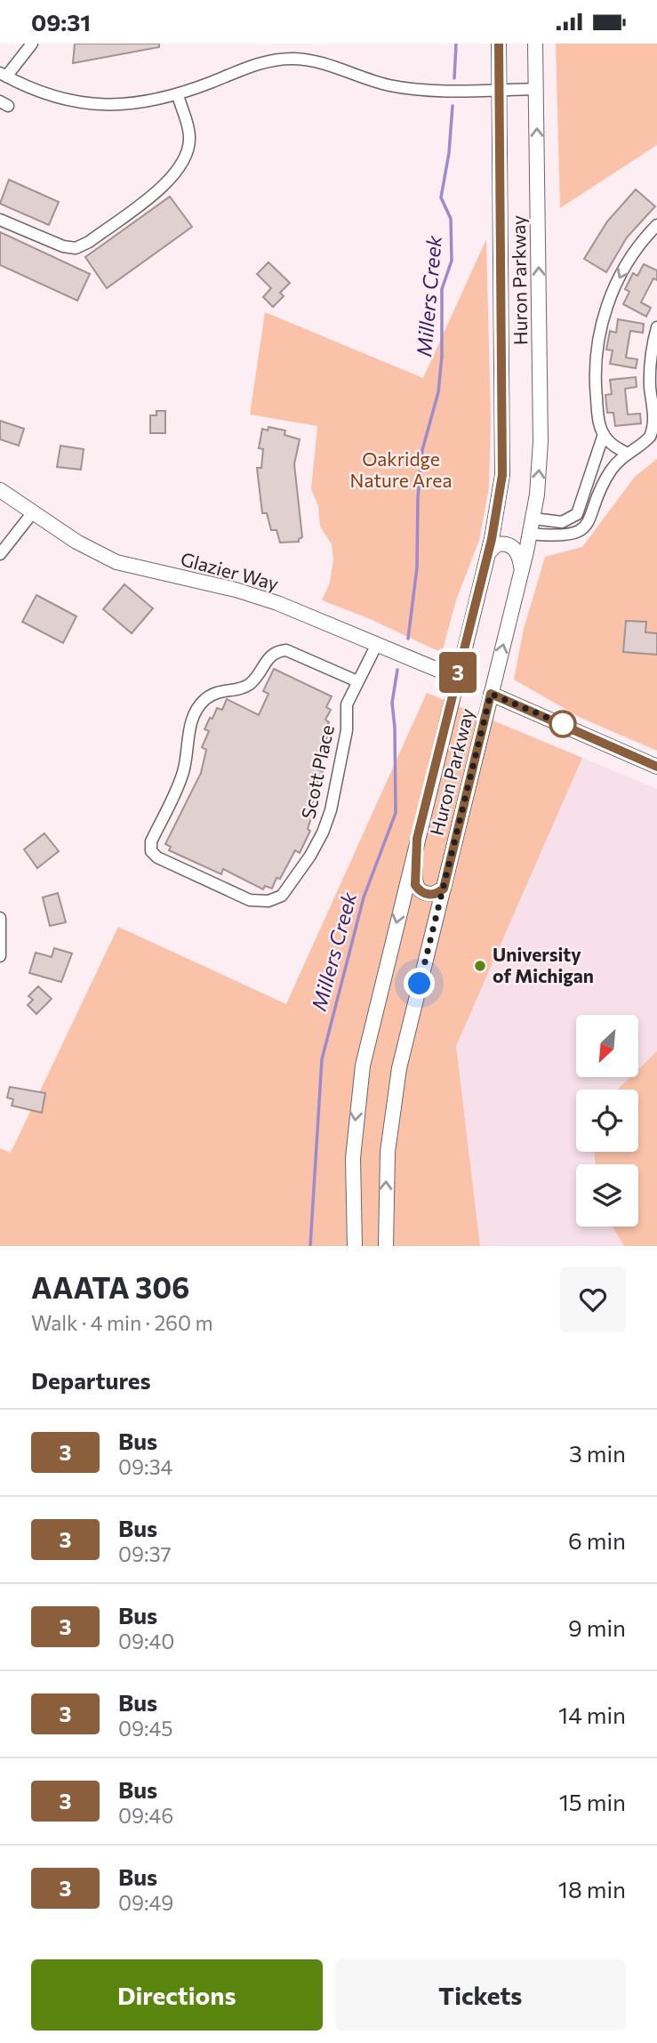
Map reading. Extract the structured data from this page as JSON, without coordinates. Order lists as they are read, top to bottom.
{
  "streets": {
    "main road": ["Huron Parkway", "Glazier Way"],
    "street": ["Scott Place"]
  },
  "crossings": [
    ["Huron Parkway", "Glazier Way"],
    ["Glazier Way", "Scott Place"]
  ],
  "water": ["Millers Creek"],
  "parks": ["Oakridge Nature Area"],
  "places": ["University of Michigan"],
  "lines": ["bus line 3"],
  "north": "bottom left",
  "page": {
    "status": "09:31",
    "on_map": "3",
    "heading": [
      ["AAATA 306", "Walk · 4 min · 260 m"],
      "Departures"
    ],
    "list": [
      {
        "mark": "3",
        "name": "Bus",
        "note": "09:34",
        "value": "3 min"
      },
      {
        "mark": "3",
        "name": "Bus",
        "note": "09:37",
        "value": "6 min"
      },
      {
        "mark": "3",
        "name": "Bus",
        "note": "09:40",
        "value": "9 min"
      },
      {
        "mark": "3",
        "name": "Bus",
        "note": "09:45",
        "value": "14 min"
      },
      {
        "mark": "3",
        "name": "Bus",
        "note": "09:46",
        "value": "15 min"
      },
      {
        "mark": "3",
        "name": "Bus",
        "note": "09:49",
        "value": "18 min"
      }
    ],
    "buttons": ["Directions", "Tickets"]
  }
}
